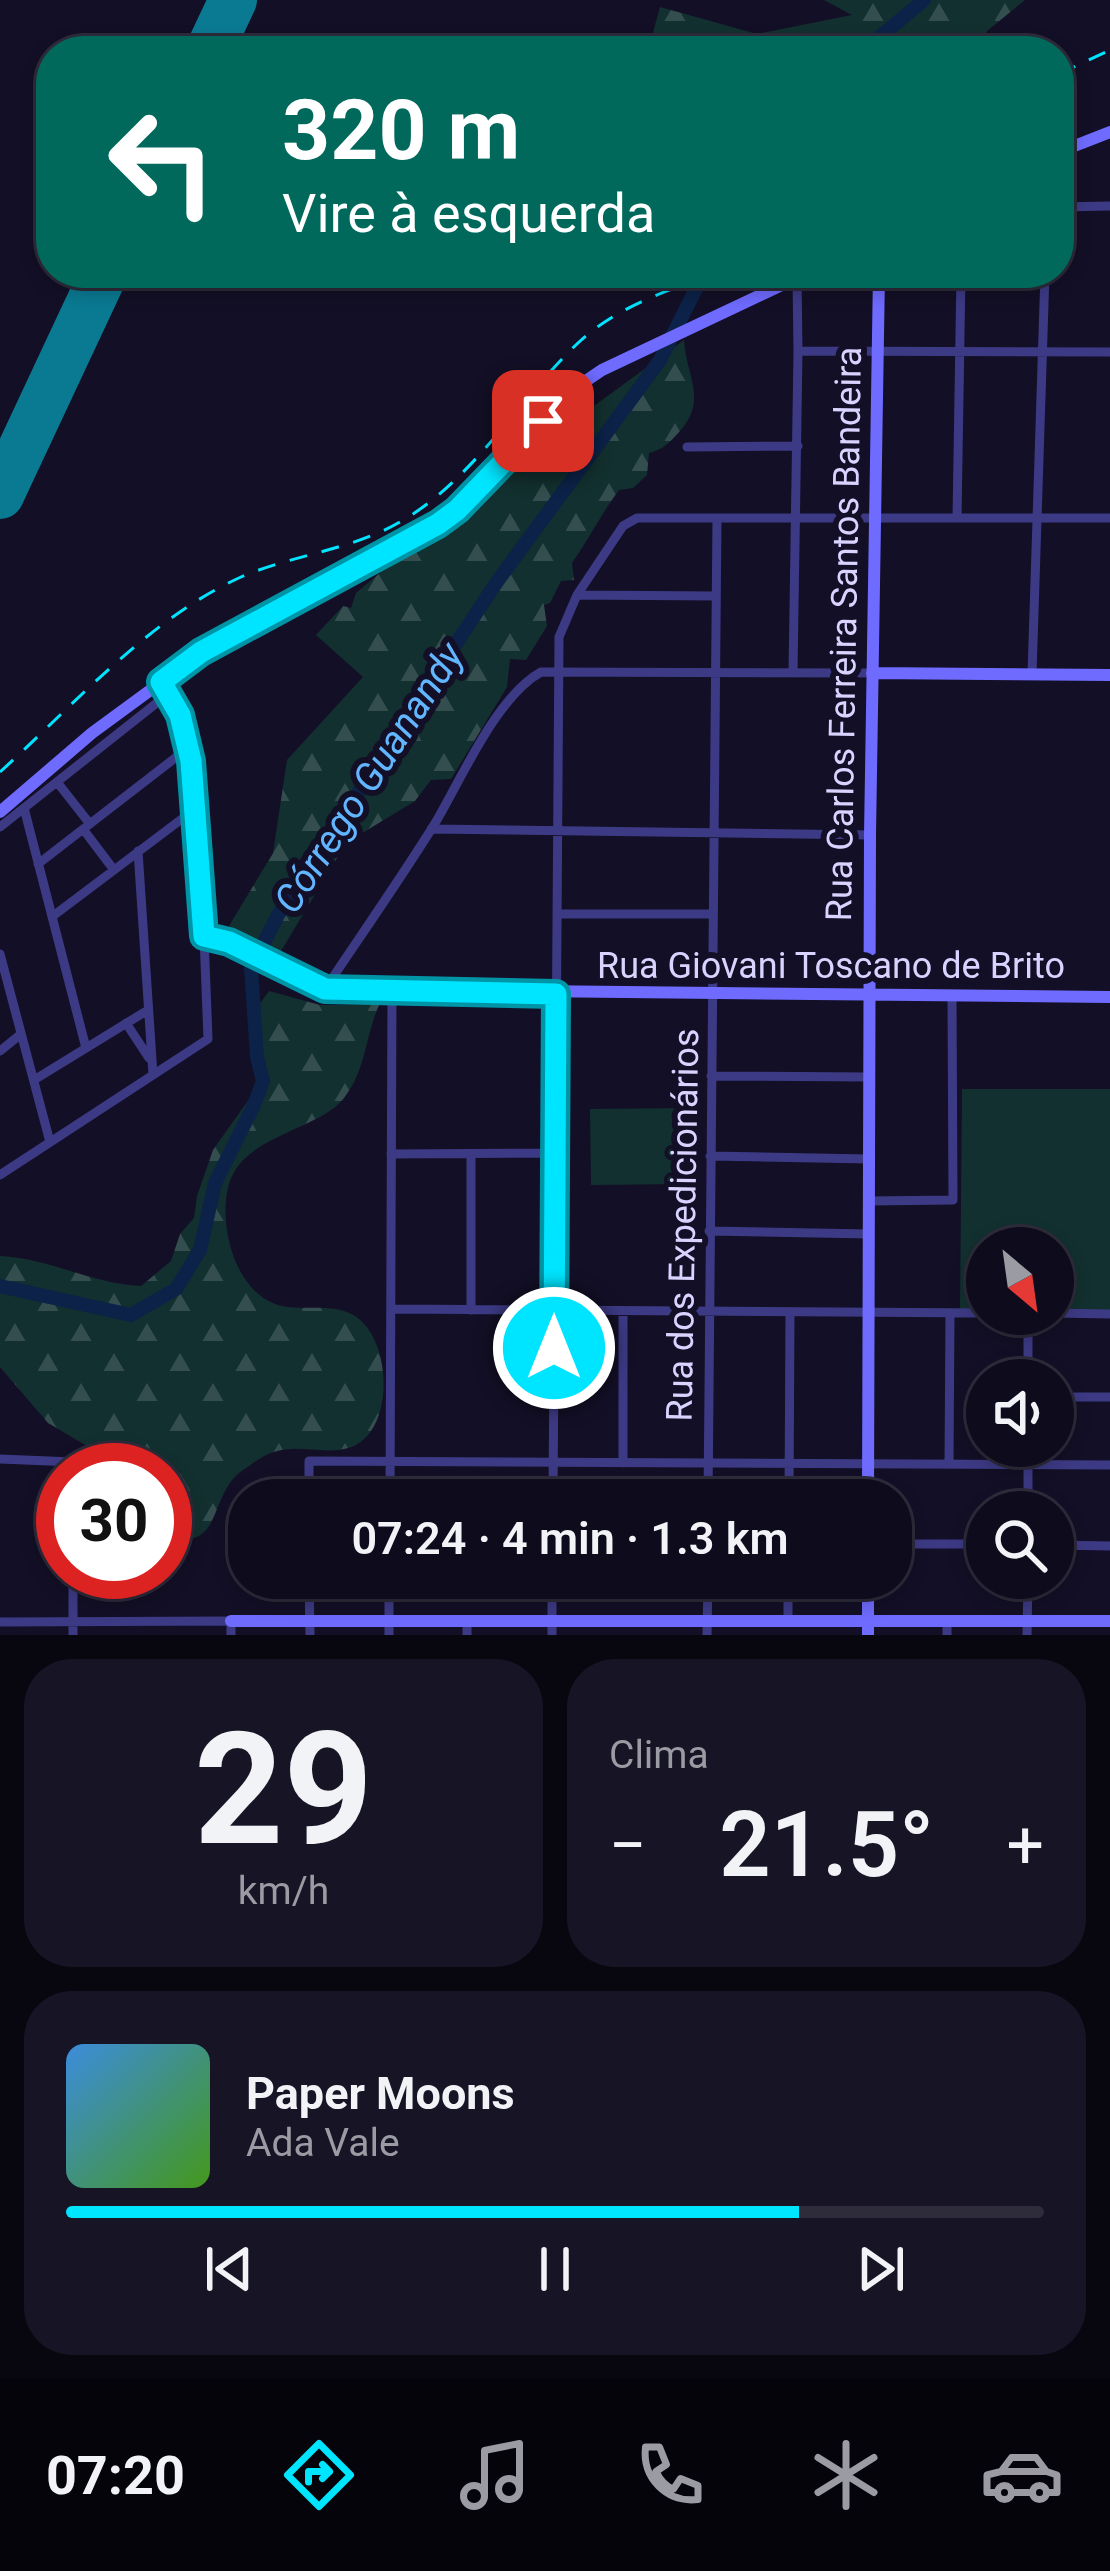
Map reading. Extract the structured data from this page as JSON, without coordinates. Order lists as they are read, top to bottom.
{
  "streets": {
    "street": ["Rua Carlos Ferreira Santos Bandeira", "Rua Giovani Toscano de Brito", "Rua dos Expedicionários"]
  },
  "crossings": [
    ["Rua Carlos Ferreira Santos Bandeira", "Rua Giovani Toscano de Brito"],
    ["Rua Giovani Toscano de Brito", "Rua dos Expedicionários"]
  ],
  "water": ["Córrego Guanandy"],
  "north": "bottom right",
  "page": {
    "turn": ["320 m", "Vire à esquerda"],
    "limit": "30",
    "trip": "07:24 · 4 min · 1.3 km",
    "tile": [
      ["29", "km/h"],
      "Clima"
    ],
    "heat": ["−", "21.5°", "+"],
    "song": ["Paper Moons", "Ada Vale"],
    "tabs": "07:20"
  }
}
